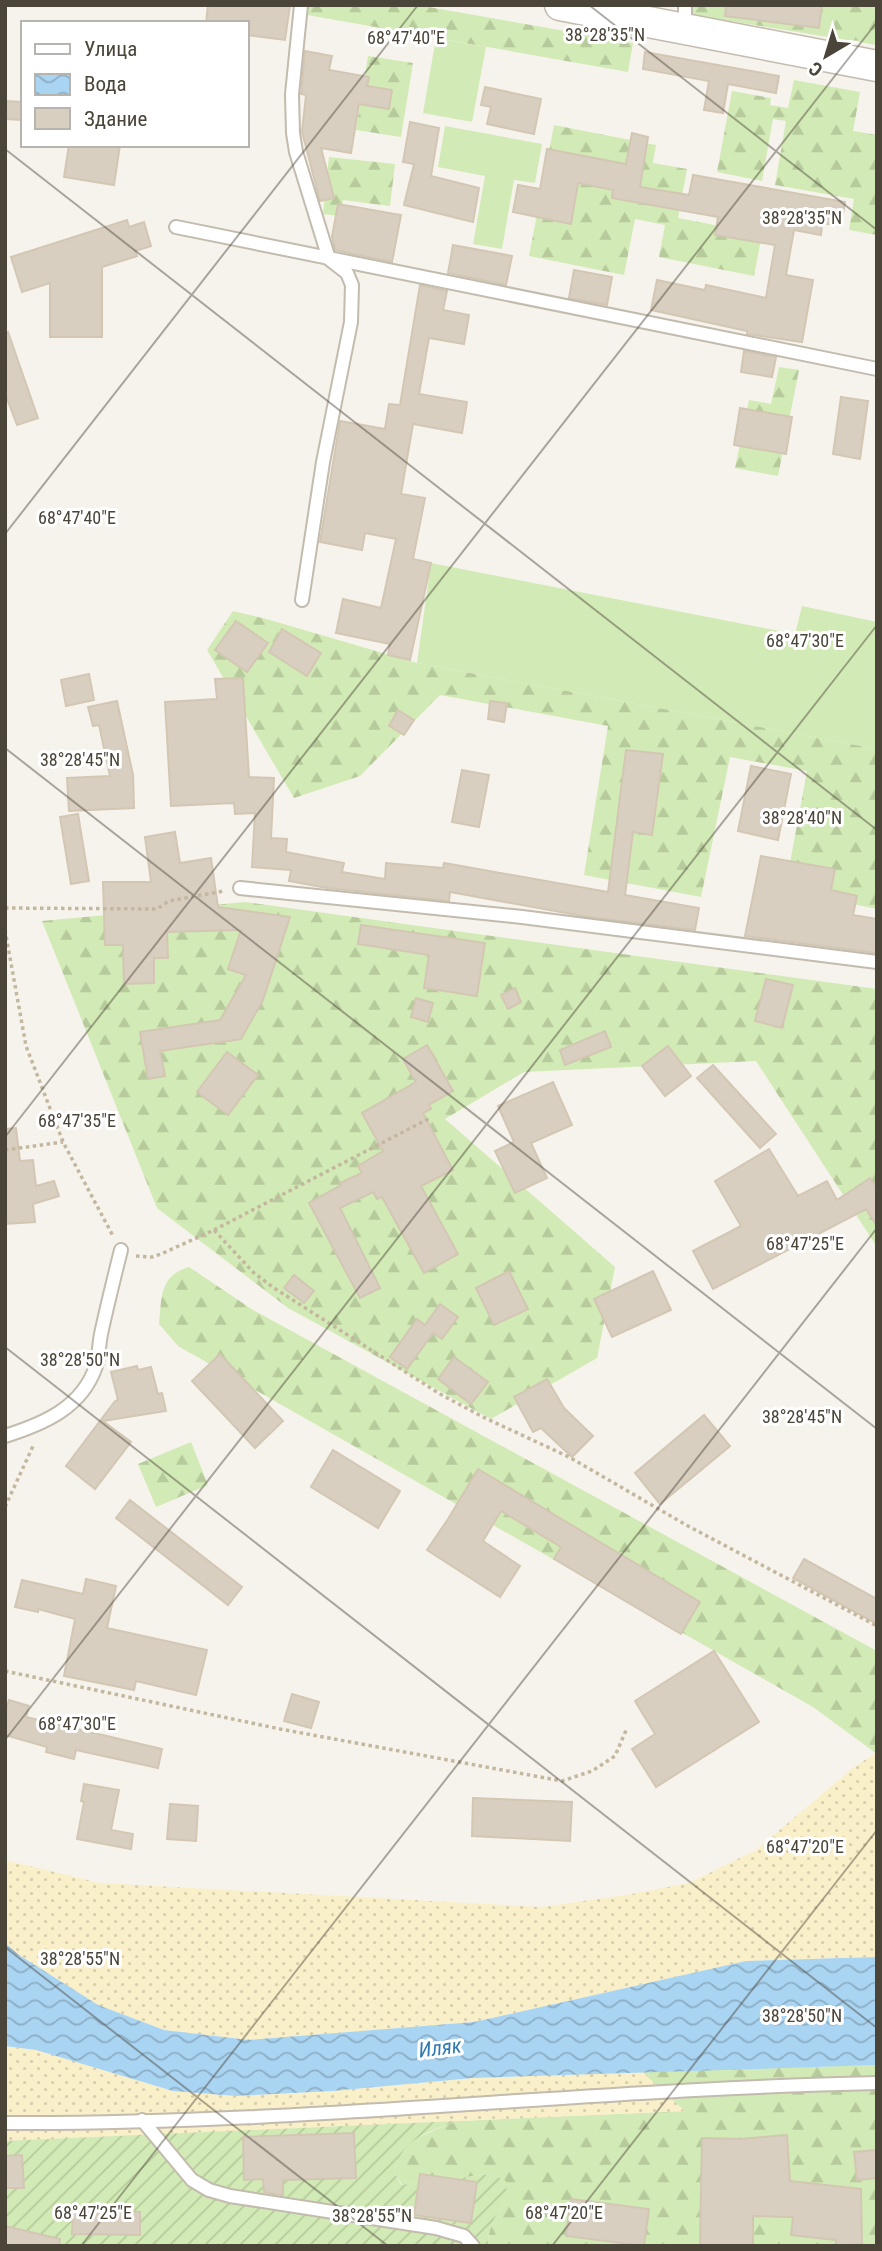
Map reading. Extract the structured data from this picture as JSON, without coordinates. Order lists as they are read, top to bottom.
{
  "water": ["Иляк"],
  "legend": ["Улица", "Вода", "Здание"],
  "north": "bottom left",
  "coordinates": [
    "38°28'35\"N",
    "68°47'40\"E",
    "68°47'30\"E",
    "38°28'45\"N",
    "38°28'40\"N",
    "68°47'35\"E",
    "68°47'25\"E",
    "38°28'50\"N",
    "68°47'20\"E",
    "38°28'55\"N"
  ]
}
